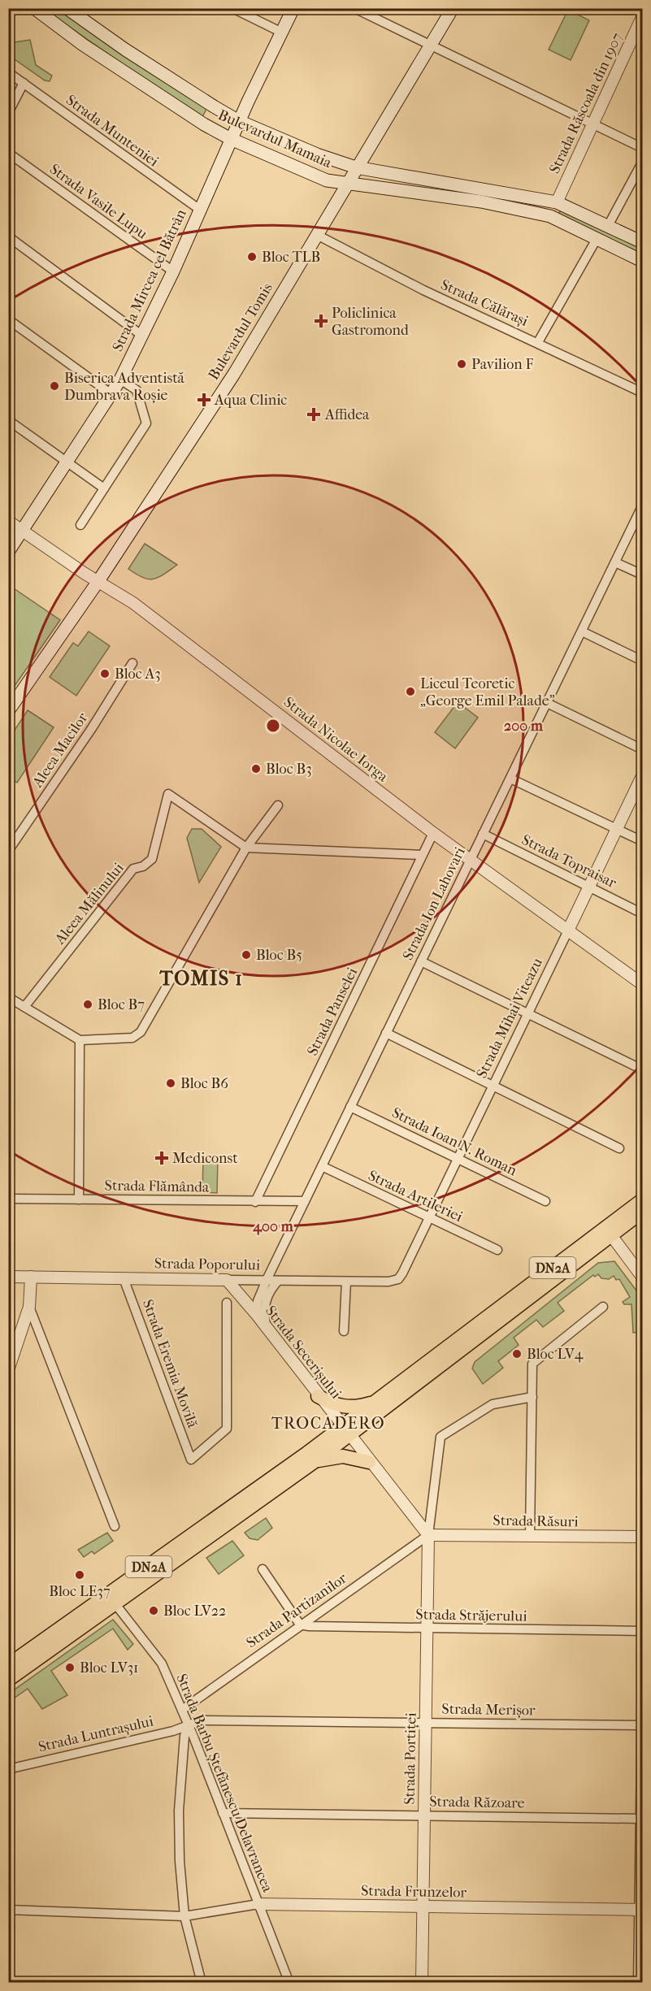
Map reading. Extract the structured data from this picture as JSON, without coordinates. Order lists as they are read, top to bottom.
{
  "streets": {
    "main road": [
      "Bulevardul Mamaia",
      "Strada Mircea cel Bătrân",
      "Bulevardul Tomis",
      "DN2A"
    ],
    "street": [
      "Strada Răscoala din 1907",
      "Strada Munteniei",
      "Strada Vasile Lupu",
      "Strada Călărași",
      "Strada Nicolae Iorga",
      "Aleea Macilor",
      "Strada Topraisar",
      "Aleea Mălinului",
      "Strada Ion Lahovari",
      "Strada Panselei",
      "Strada Mihai Viteazu",
      "Strada Ioan N. Roman",
      "Strada Flămânda",
      "Strada Artileriei",
      "Strada Poporului",
      "Strada Secerișului",
      "Strada Eremia Movilă",
      "Strada Răsuri",
      "Strada Partizanilor",
      "Strada Străjerului",
      "Strada Merișor",
      "Strada Luntrașului",
      "Strada Portiței",
      "Strada Barbu Ștefănescu Delavrancea",
      "Strada Răzoare",
      "Strada Frunzelor"
    ]
  },
  "crossings": [
    ["Strada Răscoala din 1907", "Bulevardul Mamaia"],
    ["Strada Munteniei", "Strada Mircea cel Bătrân"],
    ["Bulevardul Mamaia", "Strada Mircea cel Bătrân"],
    ["Bulevardul Mamaia", "Bulevardul Tomis"],
    ["Strada Vasile Lupu", "Strada Mircea cel Bătrân"],
    ["Strada Mircea cel Bătrân", "Strada Nicolae Iorga"],
    ["Strada Călărași", "Bulevardul Tomis"],
    ["Bulevardul Tomis", "Strada Nicolae Iorga"],
    ["Strada Nicolae Iorga", "Strada Ion Lahovari"],
    ["Strada Nicolae Iorga", "Strada Panselei"],
    ["Strada Nicolae Iorga", "Strada Mihai Viteazu"],
    ["Strada Topraisar", "Strada Ion Lahovari"],
    ["Strada Topraisar", "Strada Mihai Viteazu"],
    ["Strada Ion Lahovari", "Strada Ioan N. Roman"],
    ["Strada Ion Lahovari", "Strada Flămânda"],
    ["Strada Ion Lahovari", "Strada Artileriei"],
    ["Strada Ion Lahovari", "Strada Poporului"],
    ["Strada Ion Lahovari", "Strada Secerișului"],
    ["Strada Panselei", "Strada Flămânda"],
    ["Strada Mihai Viteazu", "Strada Ioan N. Roman"],
    ["Strada Mihai Viteazu", "Strada Artileriei"],
    ["Strada Mihai Viteazu", "Strada Poporului"],
    ["Strada Poporului", "Strada Secerișului"],
    ["Strada Poporului", "Strada Eremia Movilă"],
    ["DN2A", "Strada Secerișului"],
    ["Strada Secerișului", "Strada Răsuri"],
    ["Strada Secerișului", "Strada Partizanilor"],
    ["Strada Secerișului", "Strada Portiței"],
    ["Strada Răsuri", "Strada Partizanilor"],
    ["Strada Răsuri", "Strada Portiței"],
    ["Strada Partizanilor", "Strada Străjerului"],
    ["Strada Partizanilor", "Strada Portiței"],
    ["Strada Partizanilor", "Strada Barbu Ștefănescu Delavrancea"],
    ["Strada Străjerului", "Strada Portiței"],
    ["Strada Merișor", "Strada Luntrașului"],
    ["Strada Merișor", "Strada Portiței"],
    ["Strada Merișor", "Strada Barbu Ștefănescu Delavrancea"],
    ["Strada Luntrașului", "Strada Barbu Ștefănescu Delavrancea"],
    ["Strada Portiței", "Strada Răzoare"],
    ["Strada Portiței", "Strada Frunzelor"],
    ["Strada Barbu Ștefănescu Delavrancea", "Strada Răzoare"],
    ["Strada Barbu Ștefănescu Delavrancea", "Strada Frunzelor"]
  ],
  "districts": ["TOMIS 1", "TROCADERO"],
  "places": {
    "other": [
      "Bloc TLB",
      "Pavilion F",
      "Biserica Adventistă Dumbrava Roșie",
      "Bloc A3",
      "Liceul Teoretic „George Emil Palade”",
      "Bloc B3",
      "Bloc B5",
      "Bloc B7",
      "Bloc B6",
      "Bloc LV4",
      "Bloc LE37",
      "Bloc LV22",
      "Bloc LV31"
    ],
    "health": [
      "Policlinica Gastromond",
      "Aqua Clinic",
      "Affidea",
      "Mediconst"
    ]
  },
  "rings": ["200 m", "400 m"]
}
